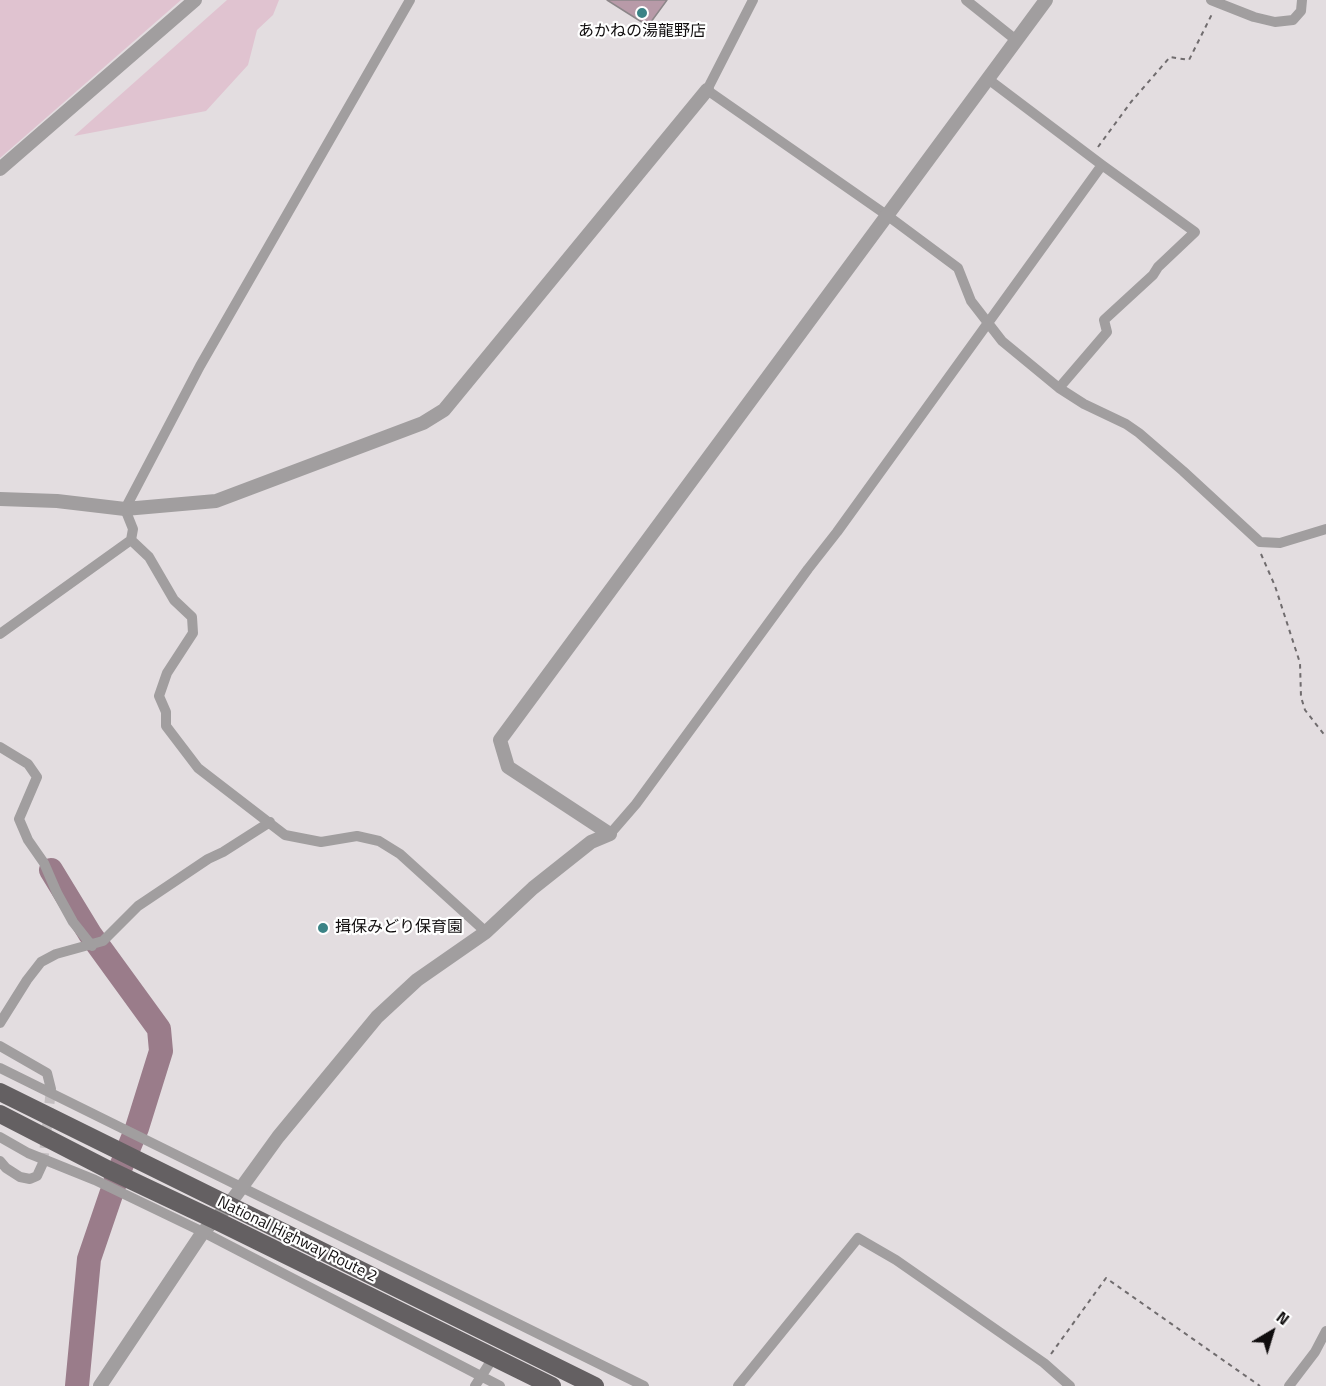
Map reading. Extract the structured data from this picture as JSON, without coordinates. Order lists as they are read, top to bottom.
{
  "streets": {
    "highway": ["National Highway Route 2"]
  },
  "places": ["あかねの湯龍野店", "揖保みどり保育園"],
  "north": "top right"
}
